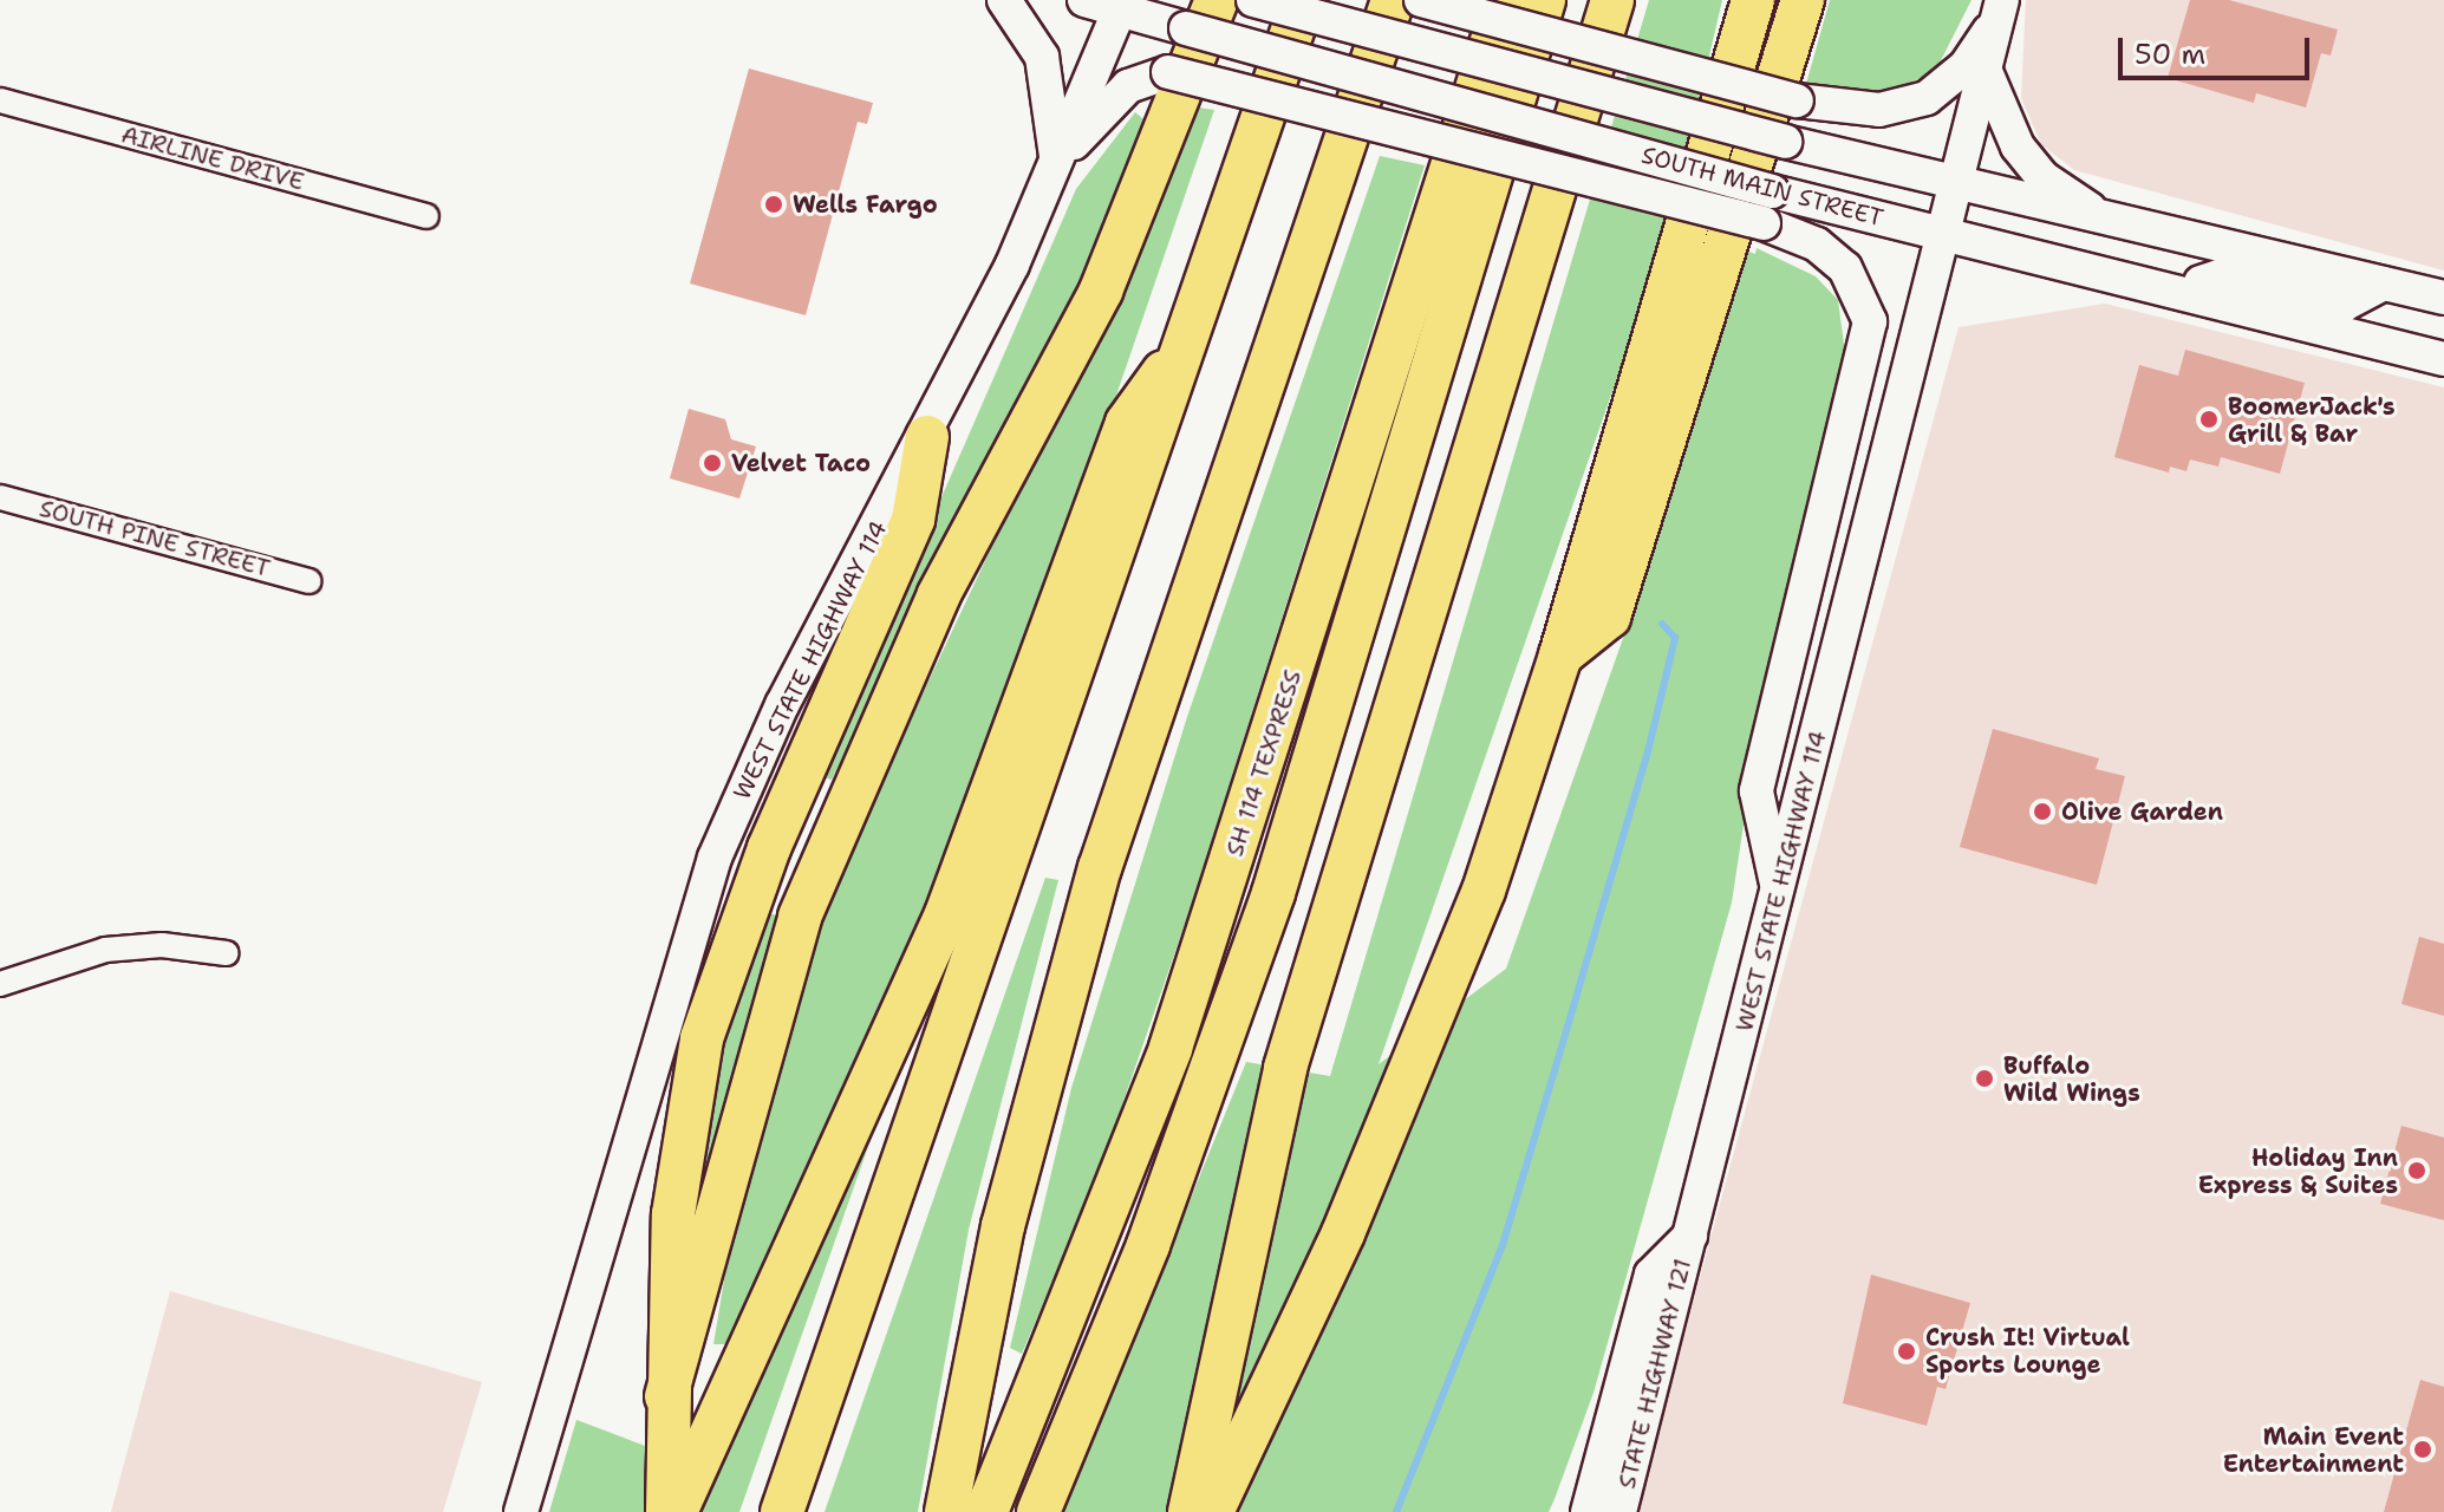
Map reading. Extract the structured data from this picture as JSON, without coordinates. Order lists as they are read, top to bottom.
{
  "streets": {
    "highway": ["SH 114 TEXPRESS"],
    "main road": ["SOUTH MAIN STREET", "WEST STATE HIGHWAY 114", "STATE HIGHWAY 121"],
    "street": ["AIRLINE DRIVE", "SOUTH PINE STREET"]
  },
  "crossings": [
    ["SOUTH MAIN STREET", "WEST STATE HIGHWAY 114"],
    ["WEST STATE HIGHWAY 114", "STATE HIGHWAY 121"]
  ],
  "places": [
    "Wells Fargo",
    "BoomerJack's Grill & Bar",
    "Velvet Taco",
    "Olive Garden",
    "Buffalo Wild Wings",
    "Holiday Inn Express & Suites",
    "Crush It! Virtual Sports Lounge",
    "Main Event Entertainment"
  ],
  "scale_bar": "50 m"
}
